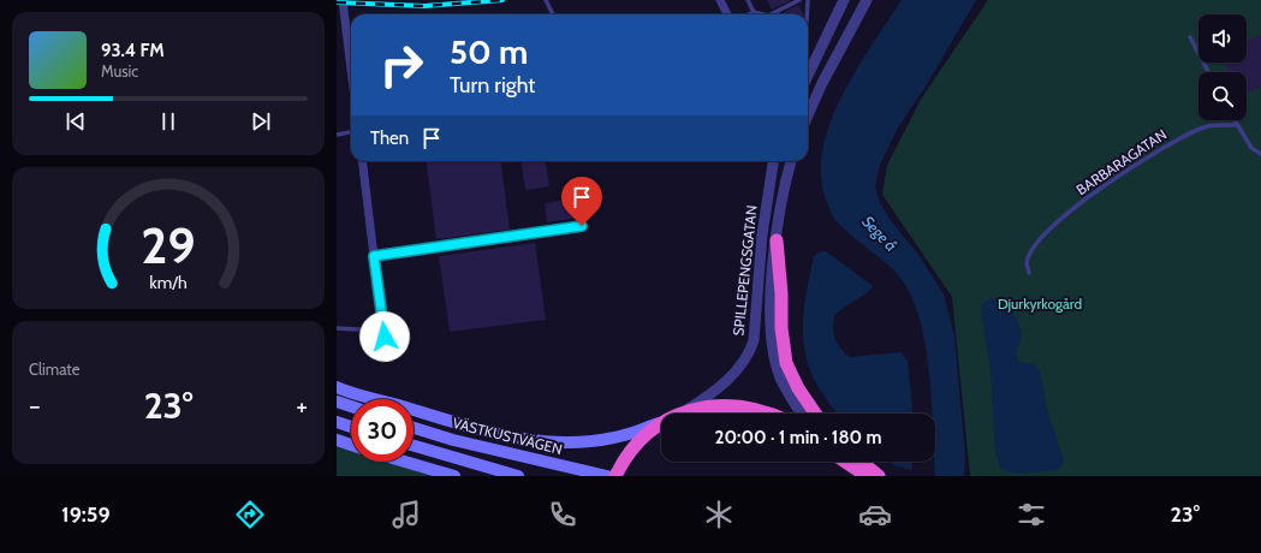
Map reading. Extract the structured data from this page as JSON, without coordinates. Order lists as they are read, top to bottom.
{
  "streets": {
    "main road": ["VÄSTKUSTVÄGEN"],
    "street": ["SPILLEPENGSGATAN"],
    "lane": ["BARBARAGATAN"]
  },
  "water": ["Sege å"],
  "parks": ["Djurkyrkogård"],
  "page": {
    "turn": ["50 m", "Turn right"],
    "song": ["93.4 FM", "Music"],
    "then": "Then",
    "tile": "Climate",
    "heat": ["−", "23°", "+"],
    "limit": "30",
    "trip": "20:00 · 1 min · 180 m",
    "tabs": ["19:59", "23°"],
    "gauge": ["29", "km/h"]
  }
}
